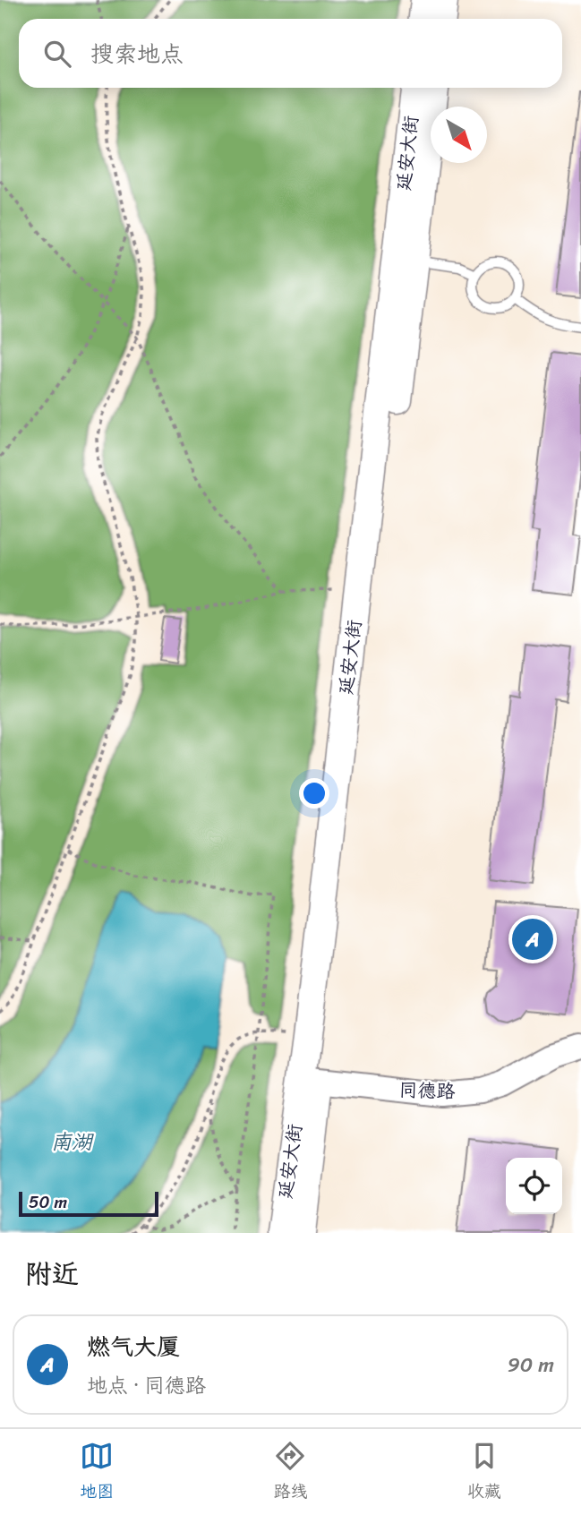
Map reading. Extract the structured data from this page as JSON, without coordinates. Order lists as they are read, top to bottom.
{
  "streets": {
    "main road": ["延安大街"],
    "street": ["同德路"]
  },
  "crossings": [
    ["延安大街", "同德路"]
  ],
  "water": ["南湖"],
  "scale_bar": "50 m",
  "north": "bottom right",
  "page": {
    "search": "搜索地点",
    "pins": "A",
    "scale": "50 m",
    "heading": "附近",
    "list": [
      {
        "mark": "A",
        "name": "燃气大厦",
        "note": "地点 · 同德路",
        "value": "90 m"
      }
    ],
    "nav": ["地图", "路线", "收藏"]
  }
}
